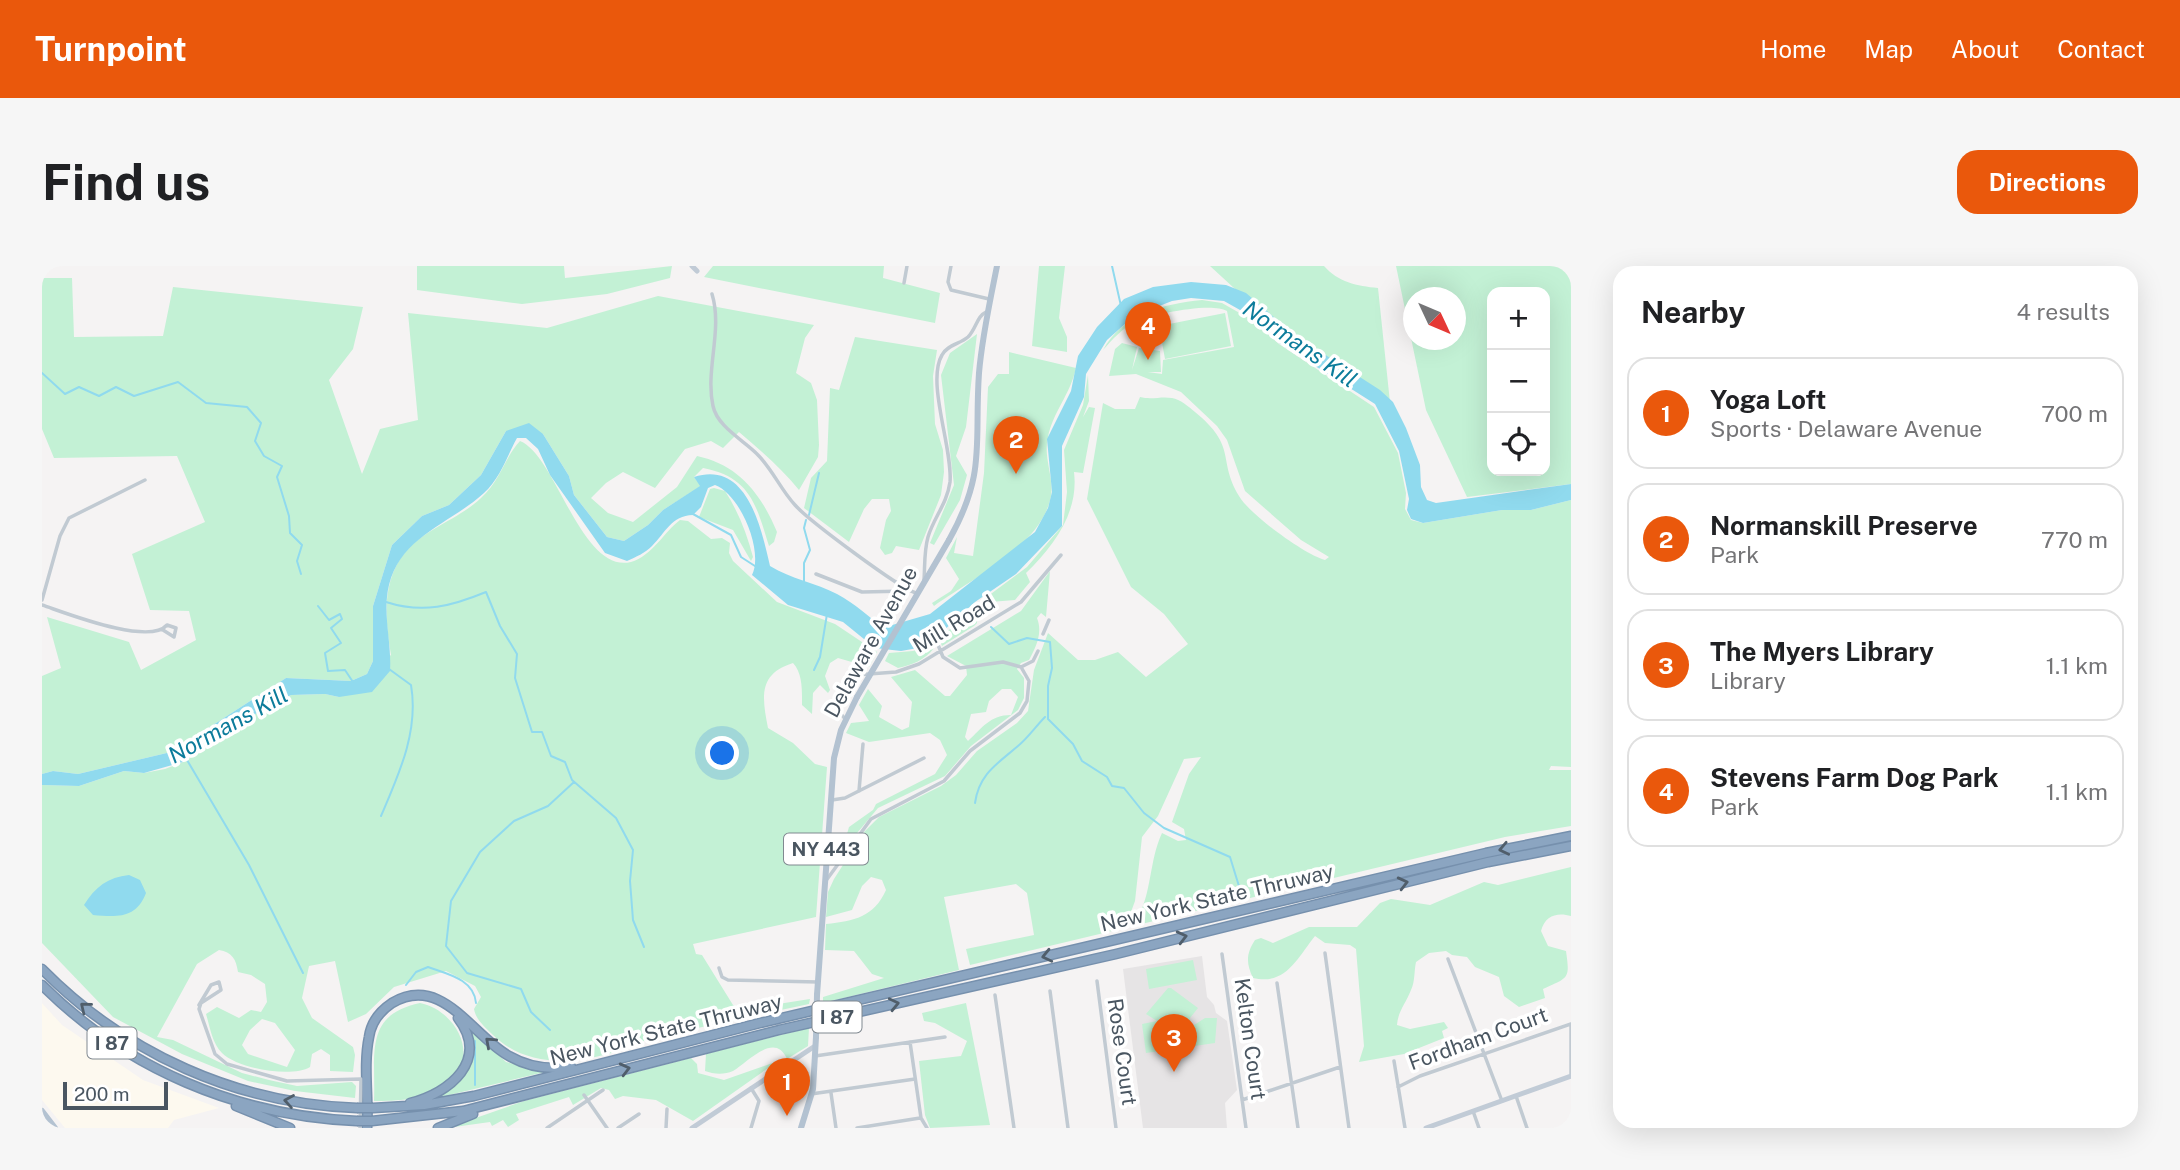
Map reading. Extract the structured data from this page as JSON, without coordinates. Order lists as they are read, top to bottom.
{
  "streets": {
    "highway": ["New York State Thruway", "I 87"],
    "main road": ["Delaware Avenue", "NY 443"],
    "street": [
      "Mill Road",
      "Kelton Court",
      "Fordham Court",
      "Rose Court"
    ]
  },
  "crossings": [
    ["Mill Road", "Delaware Avenue"]
  ],
  "water": ["Normans Kill"],
  "scale_bar": "200 m",
  "north": "bottom right",
  "page": {
    "header": "Turnpoint",
    "nav": [
      "Home",
      "Map",
      "About",
      "Contact"
    ],
    "buttons": "Directions",
    "title": "Find us",
    "heading": ["Nearby", "4 results"],
    "map_buttons": ["+", "−"],
    "pins": [
      "4",
      "2",
      "3",
      "1"
    ],
    "list": [
      {
        "mark": "1",
        "name": "Yoga Loft",
        "note": "Sports · Delaware Avenue",
        "value": "700 m"
      },
      {
        "mark": "2",
        "name": "Normanskill Preserve",
        "note": "Park",
        "value": "770 m"
      },
      {
        "mark": "3",
        "name": "The Myers Library",
        "note": "Library",
        "value": "1.1 km"
      },
      {
        "mark": "4",
        "name": "Stevens Farm Dog Park",
        "note": "Park",
        "value": "1.1 km"
      }
    ],
    "scale": "200 m"
  }
}
